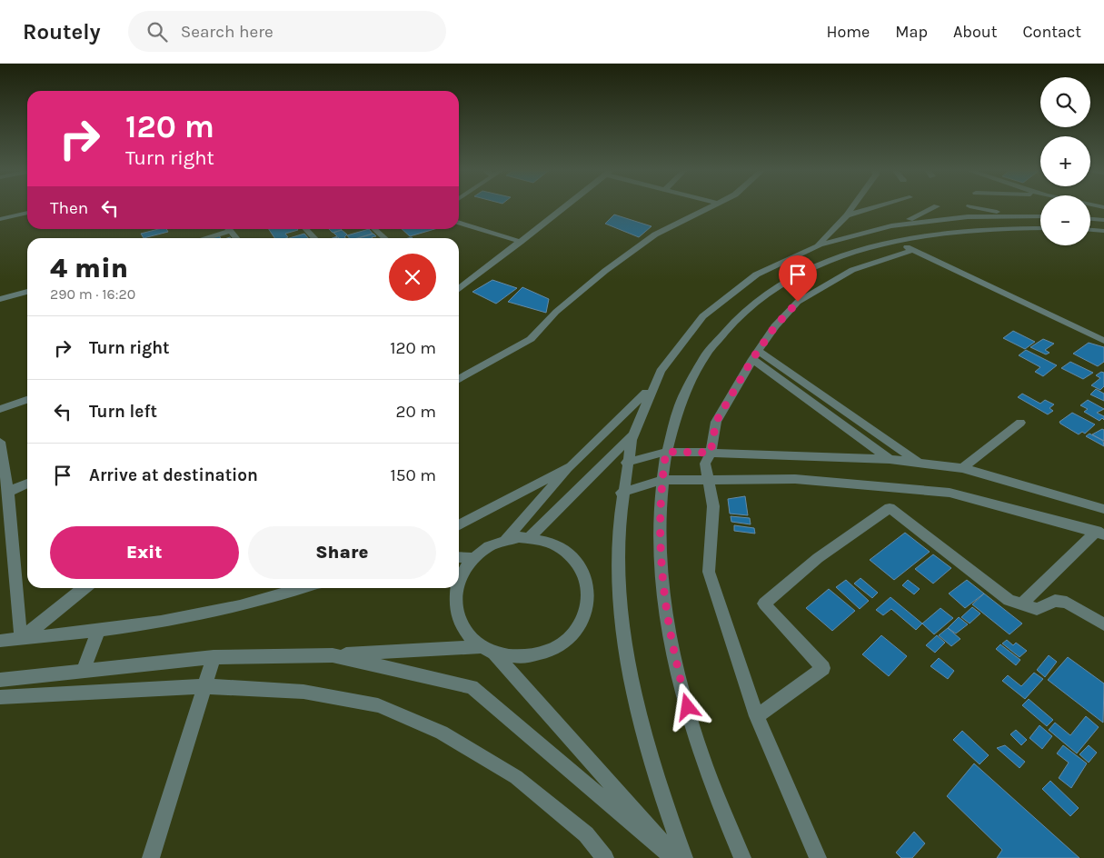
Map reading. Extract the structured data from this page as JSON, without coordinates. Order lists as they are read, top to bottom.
{
  "page": {
    "header": "Routely",
    "search": "Search here",
    "nav": [
      "Home",
      "Map",
      "About",
      "Contact"
    ],
    "map_buttons": ["+", "−"],
    "turn": ["120 m", "Turn right"],
    "then": "Then",
    "heading": ["4 min", "290 m · 16:20"],
    "list": [
      {
        "name": "Turn right",
        "value": "120 m"
      },
      {
        "name": "Turn left",
        "value": "20 m"
      },
      {
        "name": "Arrive at destination",
        "value": "150 m"
      }
    ],
    "buttons": ["Exit", "Share"]
  }
}
